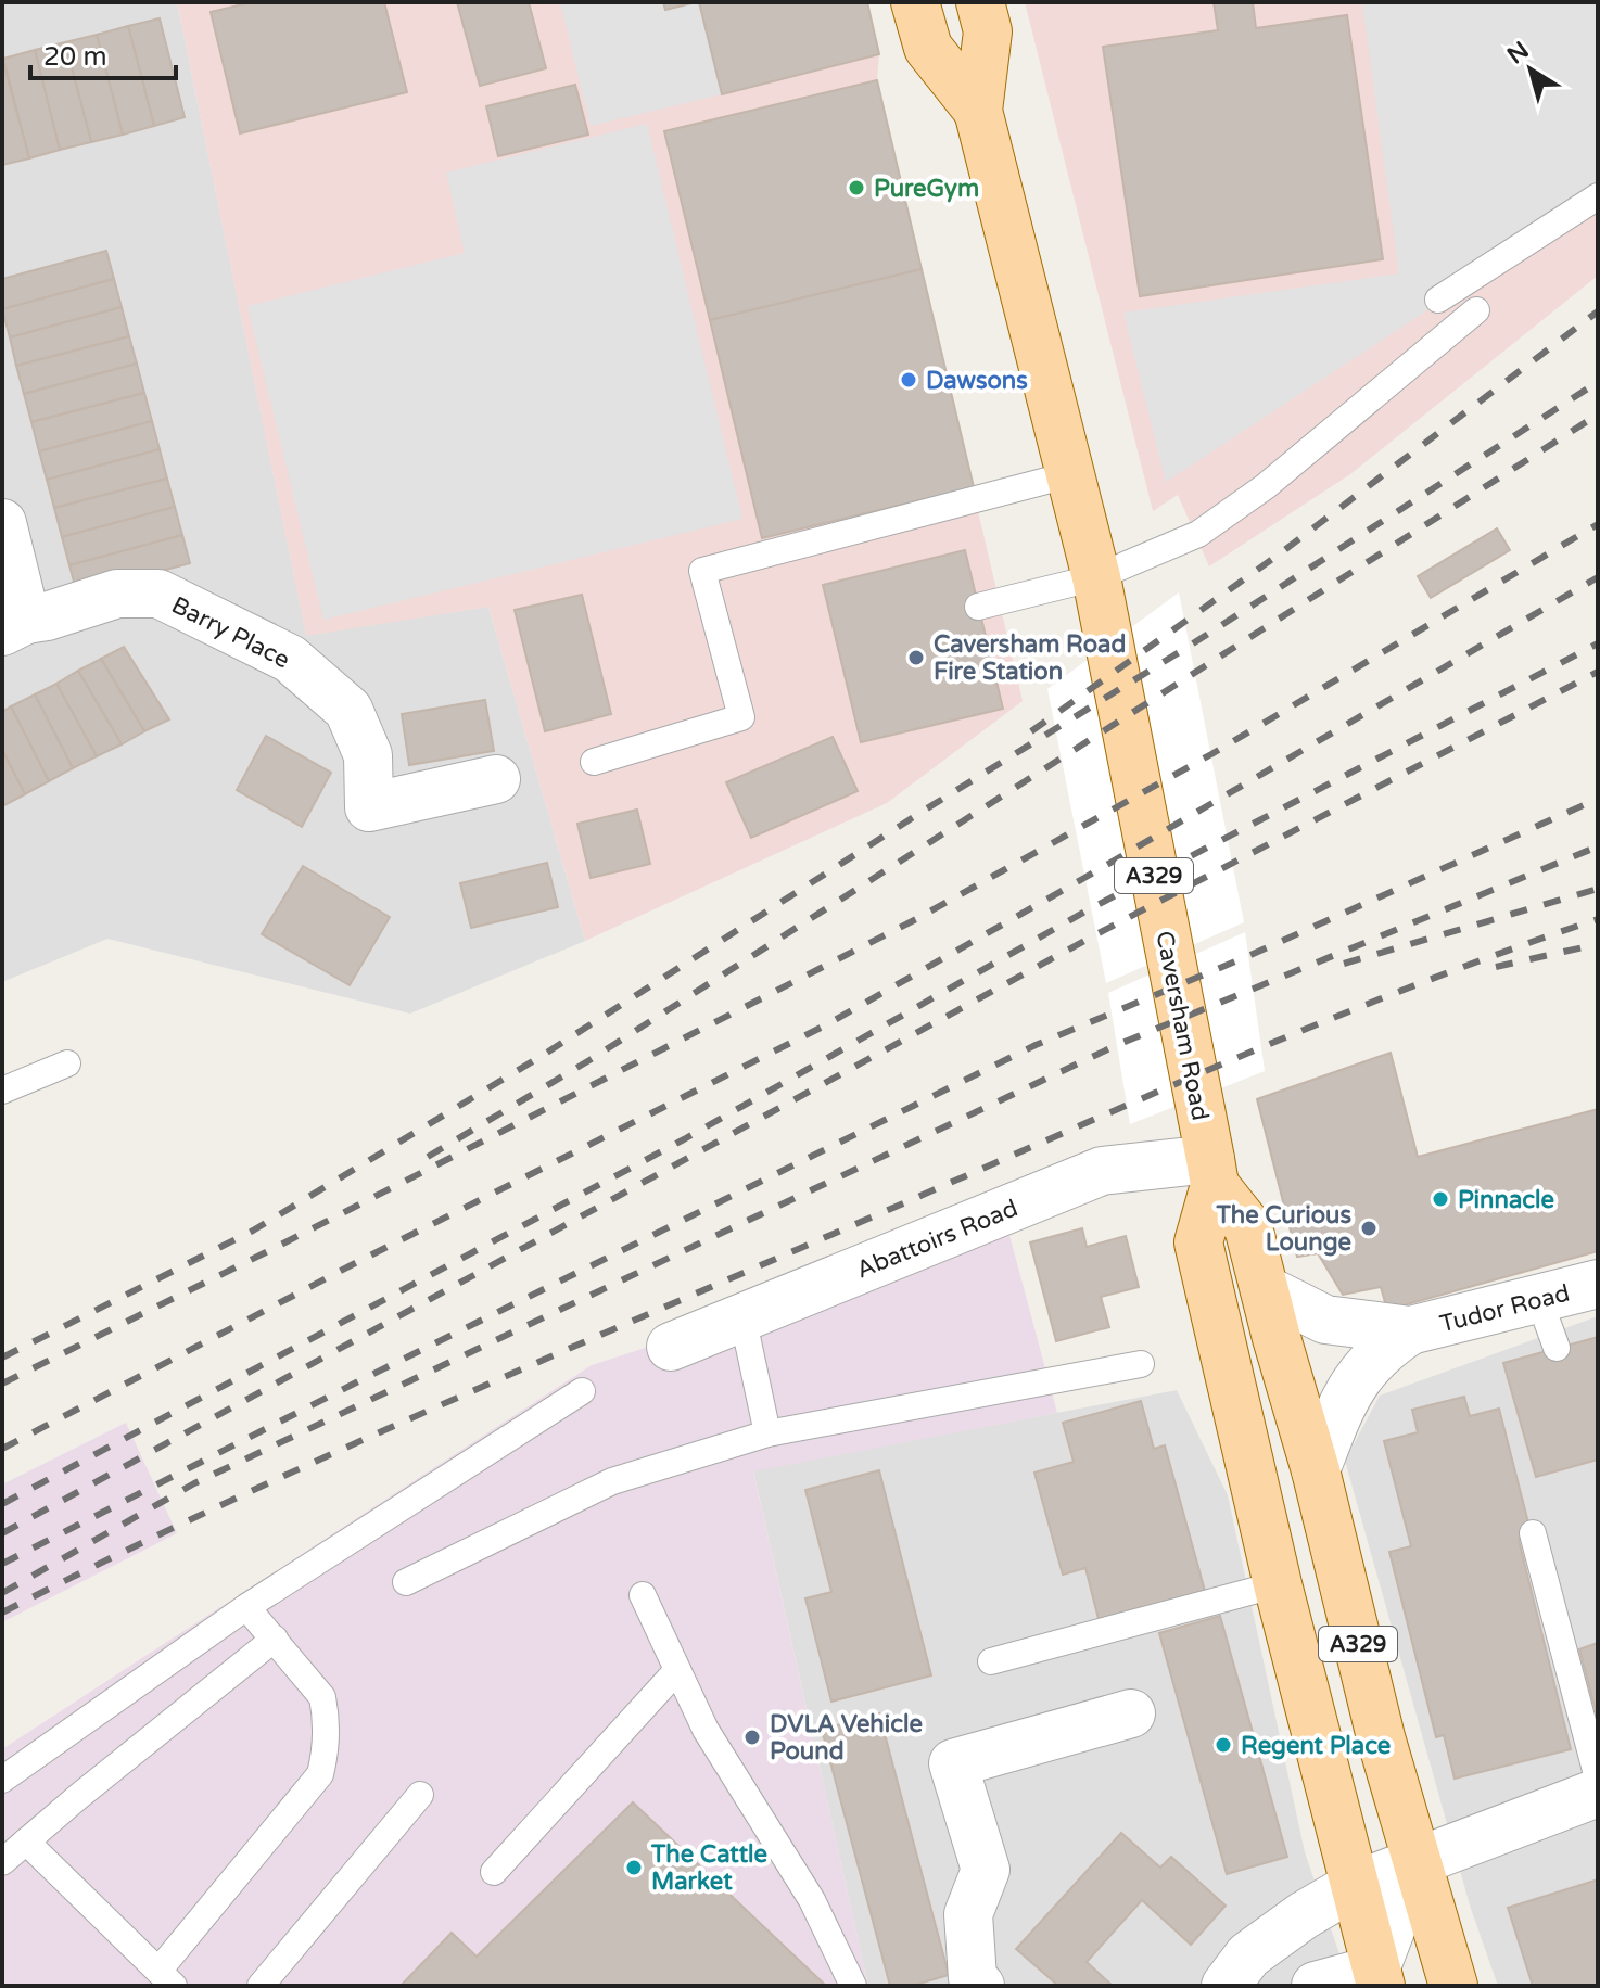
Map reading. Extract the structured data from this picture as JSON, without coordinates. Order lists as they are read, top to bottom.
{
  "streets": {
    "main road": ["A329", "Caversham Road"],
    "street": ["Barry Place", "Abattoirs Road", "Tudor Road"]
  },
  "crossings": [
    ["A329", "Caversham Road"],
    ["A329", "Abattoirs Road"],
    ["A329", "Tudor Road"],
    ["Caversham Road", "Abattoirs Road"]
  ],
  "places": [
    "PureGym",
    "Dawsons",
    "Caversham Road Fire Station",
    "Pinnacle",
    "The Curious Lounge",
    "DVLA Vehicle Pound",
    "Regent Place",
    "The Cattle Market"
  ],
  "scale_bar": "20 m",
  "north": "top left"
}
